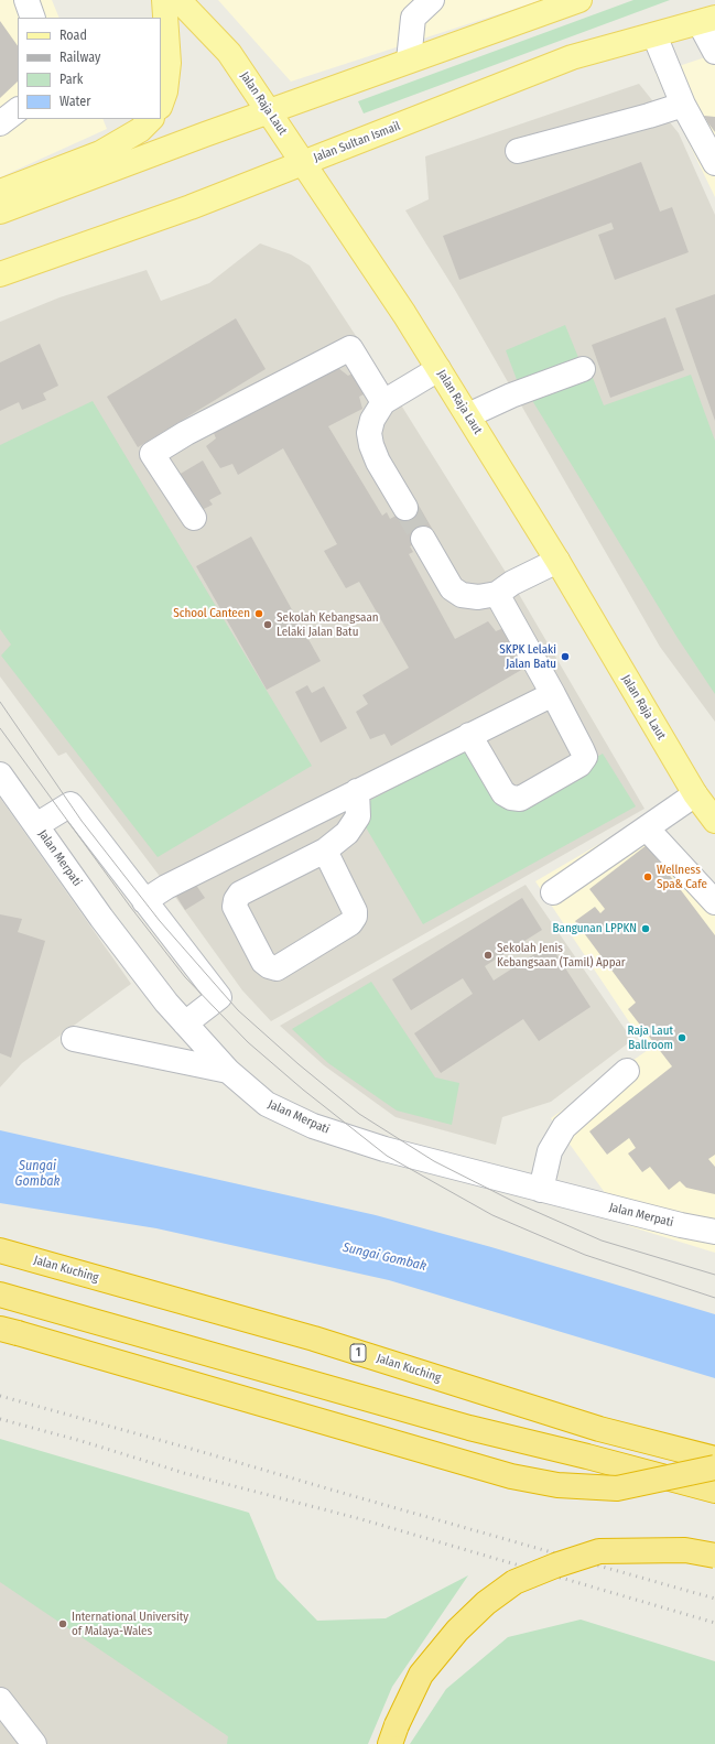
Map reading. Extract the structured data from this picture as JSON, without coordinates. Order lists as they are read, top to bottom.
{
  "streets": {
    "highway": ["Jalan Kuching", "1"],
    "main road": ["Jalan Raja Laut", "Jalan Sultan Ismail"],
    "street": ["Jalan Merpati"]
  },
  "crossings": [
    ["Jalan Raja Laut", "Jalan Sultan Ismail"]
  ],
  "water": ["Sungai Gombak"],
  "places": [
    "School Canteen",
    "Sekolah Kebangsaan Lelaki Jalan Batu",
    "SKPK Lelaki Jalan Batu",
    "Wellness Spa& Cafe",
    "Bangunan LPPKN",
    "Sekolah Jenis Kebangsaan (Tamil) Appar",
    "Raja Laut Ballroom",
    "International University of Malaya-Wales"
  ],
  "legend": [
    "Road",
    "Railway",
    "Park",
    "Water"
  ]
}
